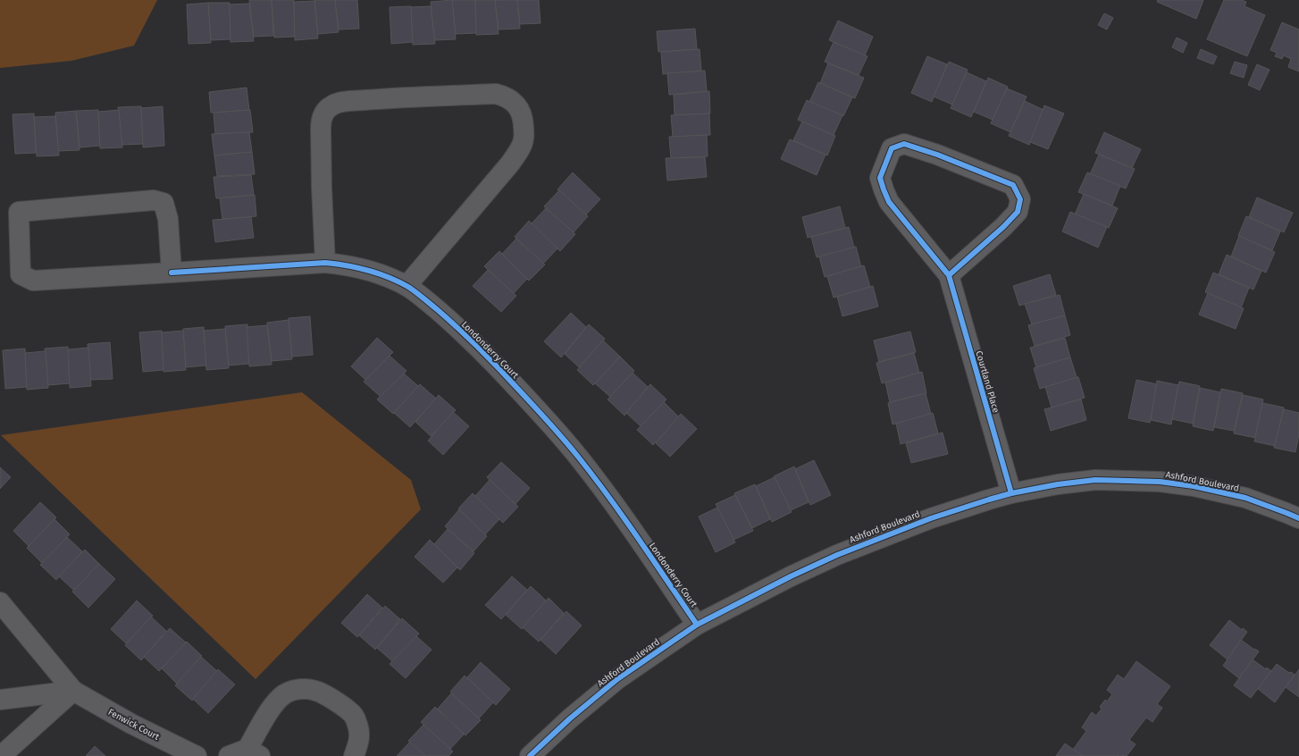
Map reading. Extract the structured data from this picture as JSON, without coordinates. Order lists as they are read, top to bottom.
{
  "streets": {
    "street": [
      "Londonderry Court",
      "Courtland Place",
      "Ashford Boulevard",
      "Fenwick Court"
    ]
  },
  "crossings": [
    ["Londonderry Court", "Ashford Boulevard"],
    ["Courtland Place", "Ashford Boulevard"]
  ]
}
